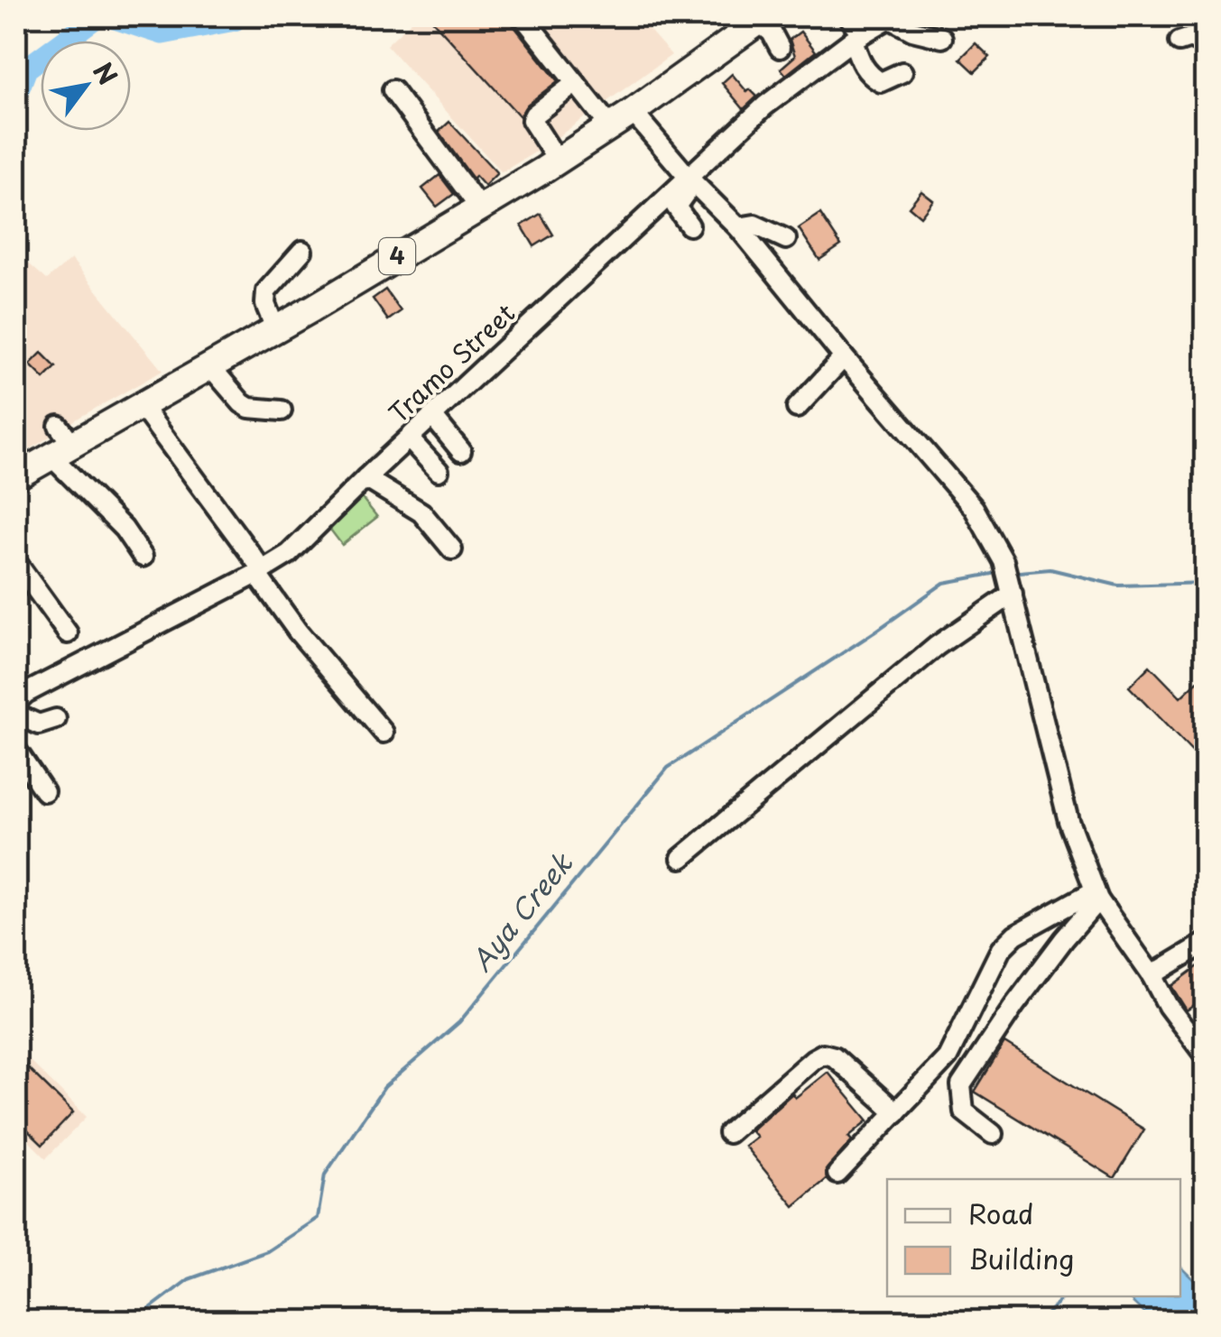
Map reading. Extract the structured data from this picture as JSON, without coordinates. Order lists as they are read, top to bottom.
{
  "streets": {
    "highway": ["4"],
    "street": ["Tramo Street"]
  },
  "water": ["Aya Creek"],
  "legend": ["Road", "Building"],
  "north": "top right"
}
